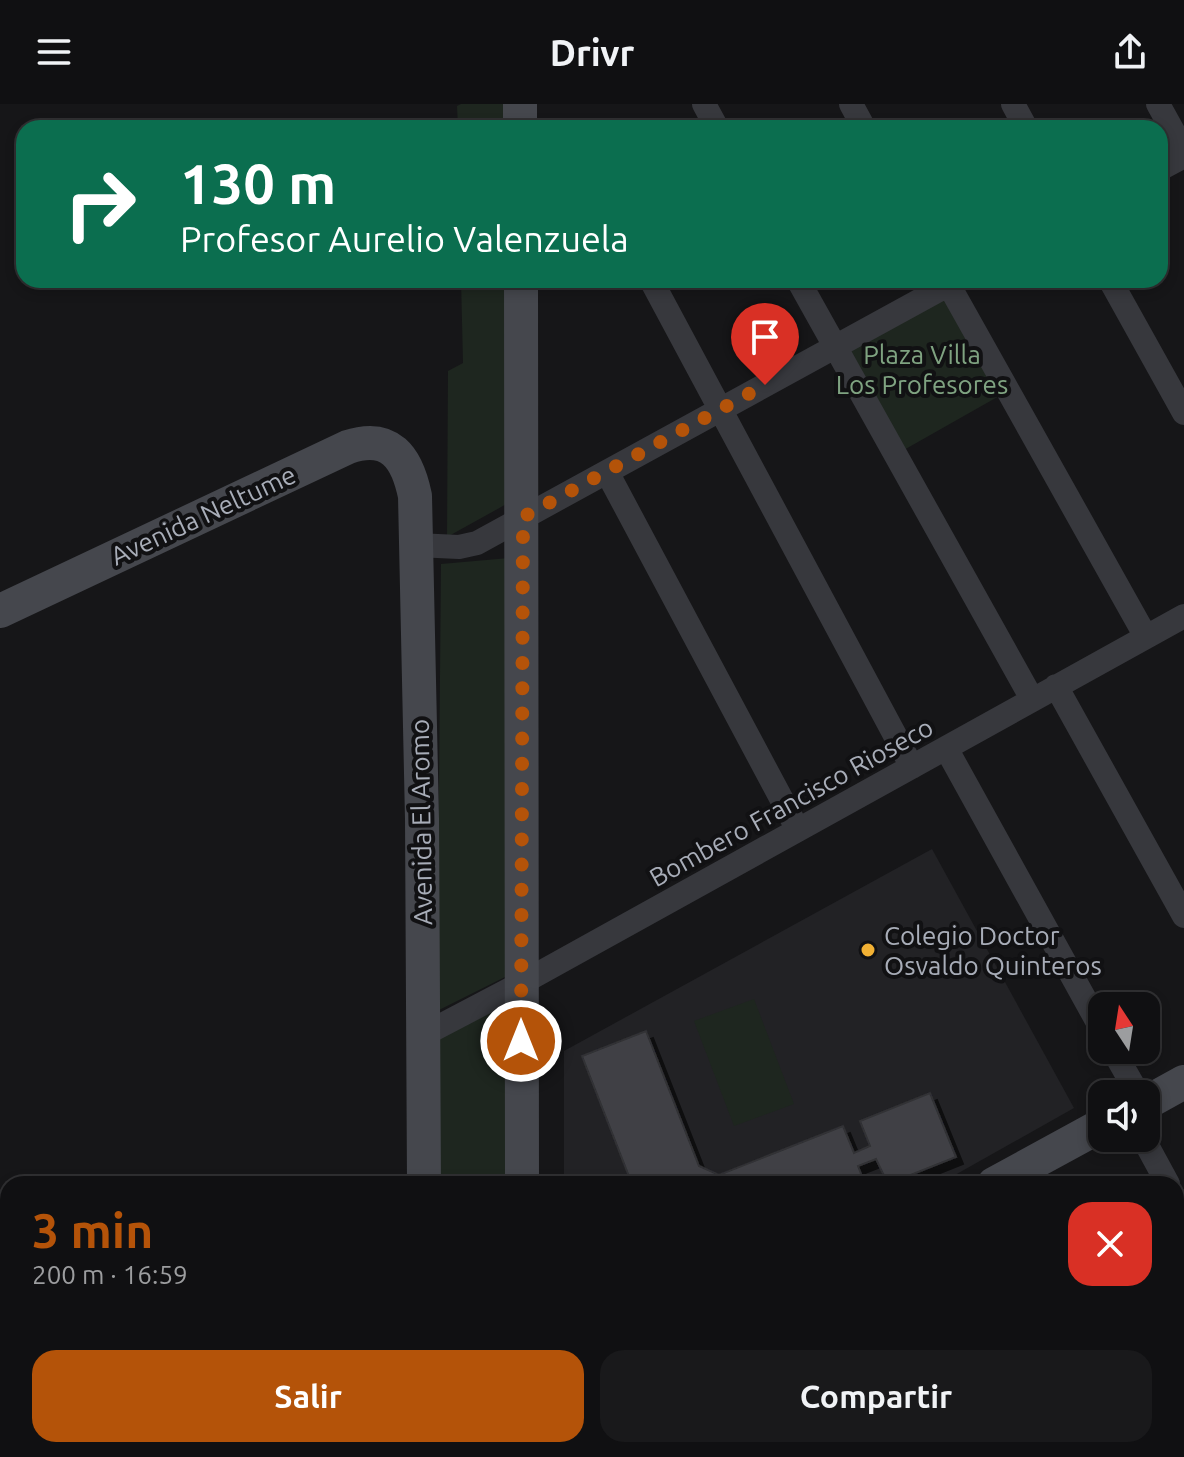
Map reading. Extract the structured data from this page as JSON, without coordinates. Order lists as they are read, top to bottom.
{
  "streets": {
    "street": ["Avenida Neltume", "Bombero Francisco Rioseco", "Avenida El Aromo"]
  },
  "crossings": [
    ["Avenida Neltume", "Avenida El Aromo"],
    ["Bombero Francisco Rioseco", "Avenida El Aromo"]
  ],
  "parks": ["Plaza Villa Los Profesores"],
  "places": ["Colegio Doctor Osvaldo Quinteros"],
  "north": "top",
  "page": {
    "header": "Drivr",
    "turn": ["130 m", "Profesor Aurelio Valenzuela"],
    "heading": ["3 min", "200 m · 16:59"],
    "buttons": ["Salir", "Compartir"]
  }
}
